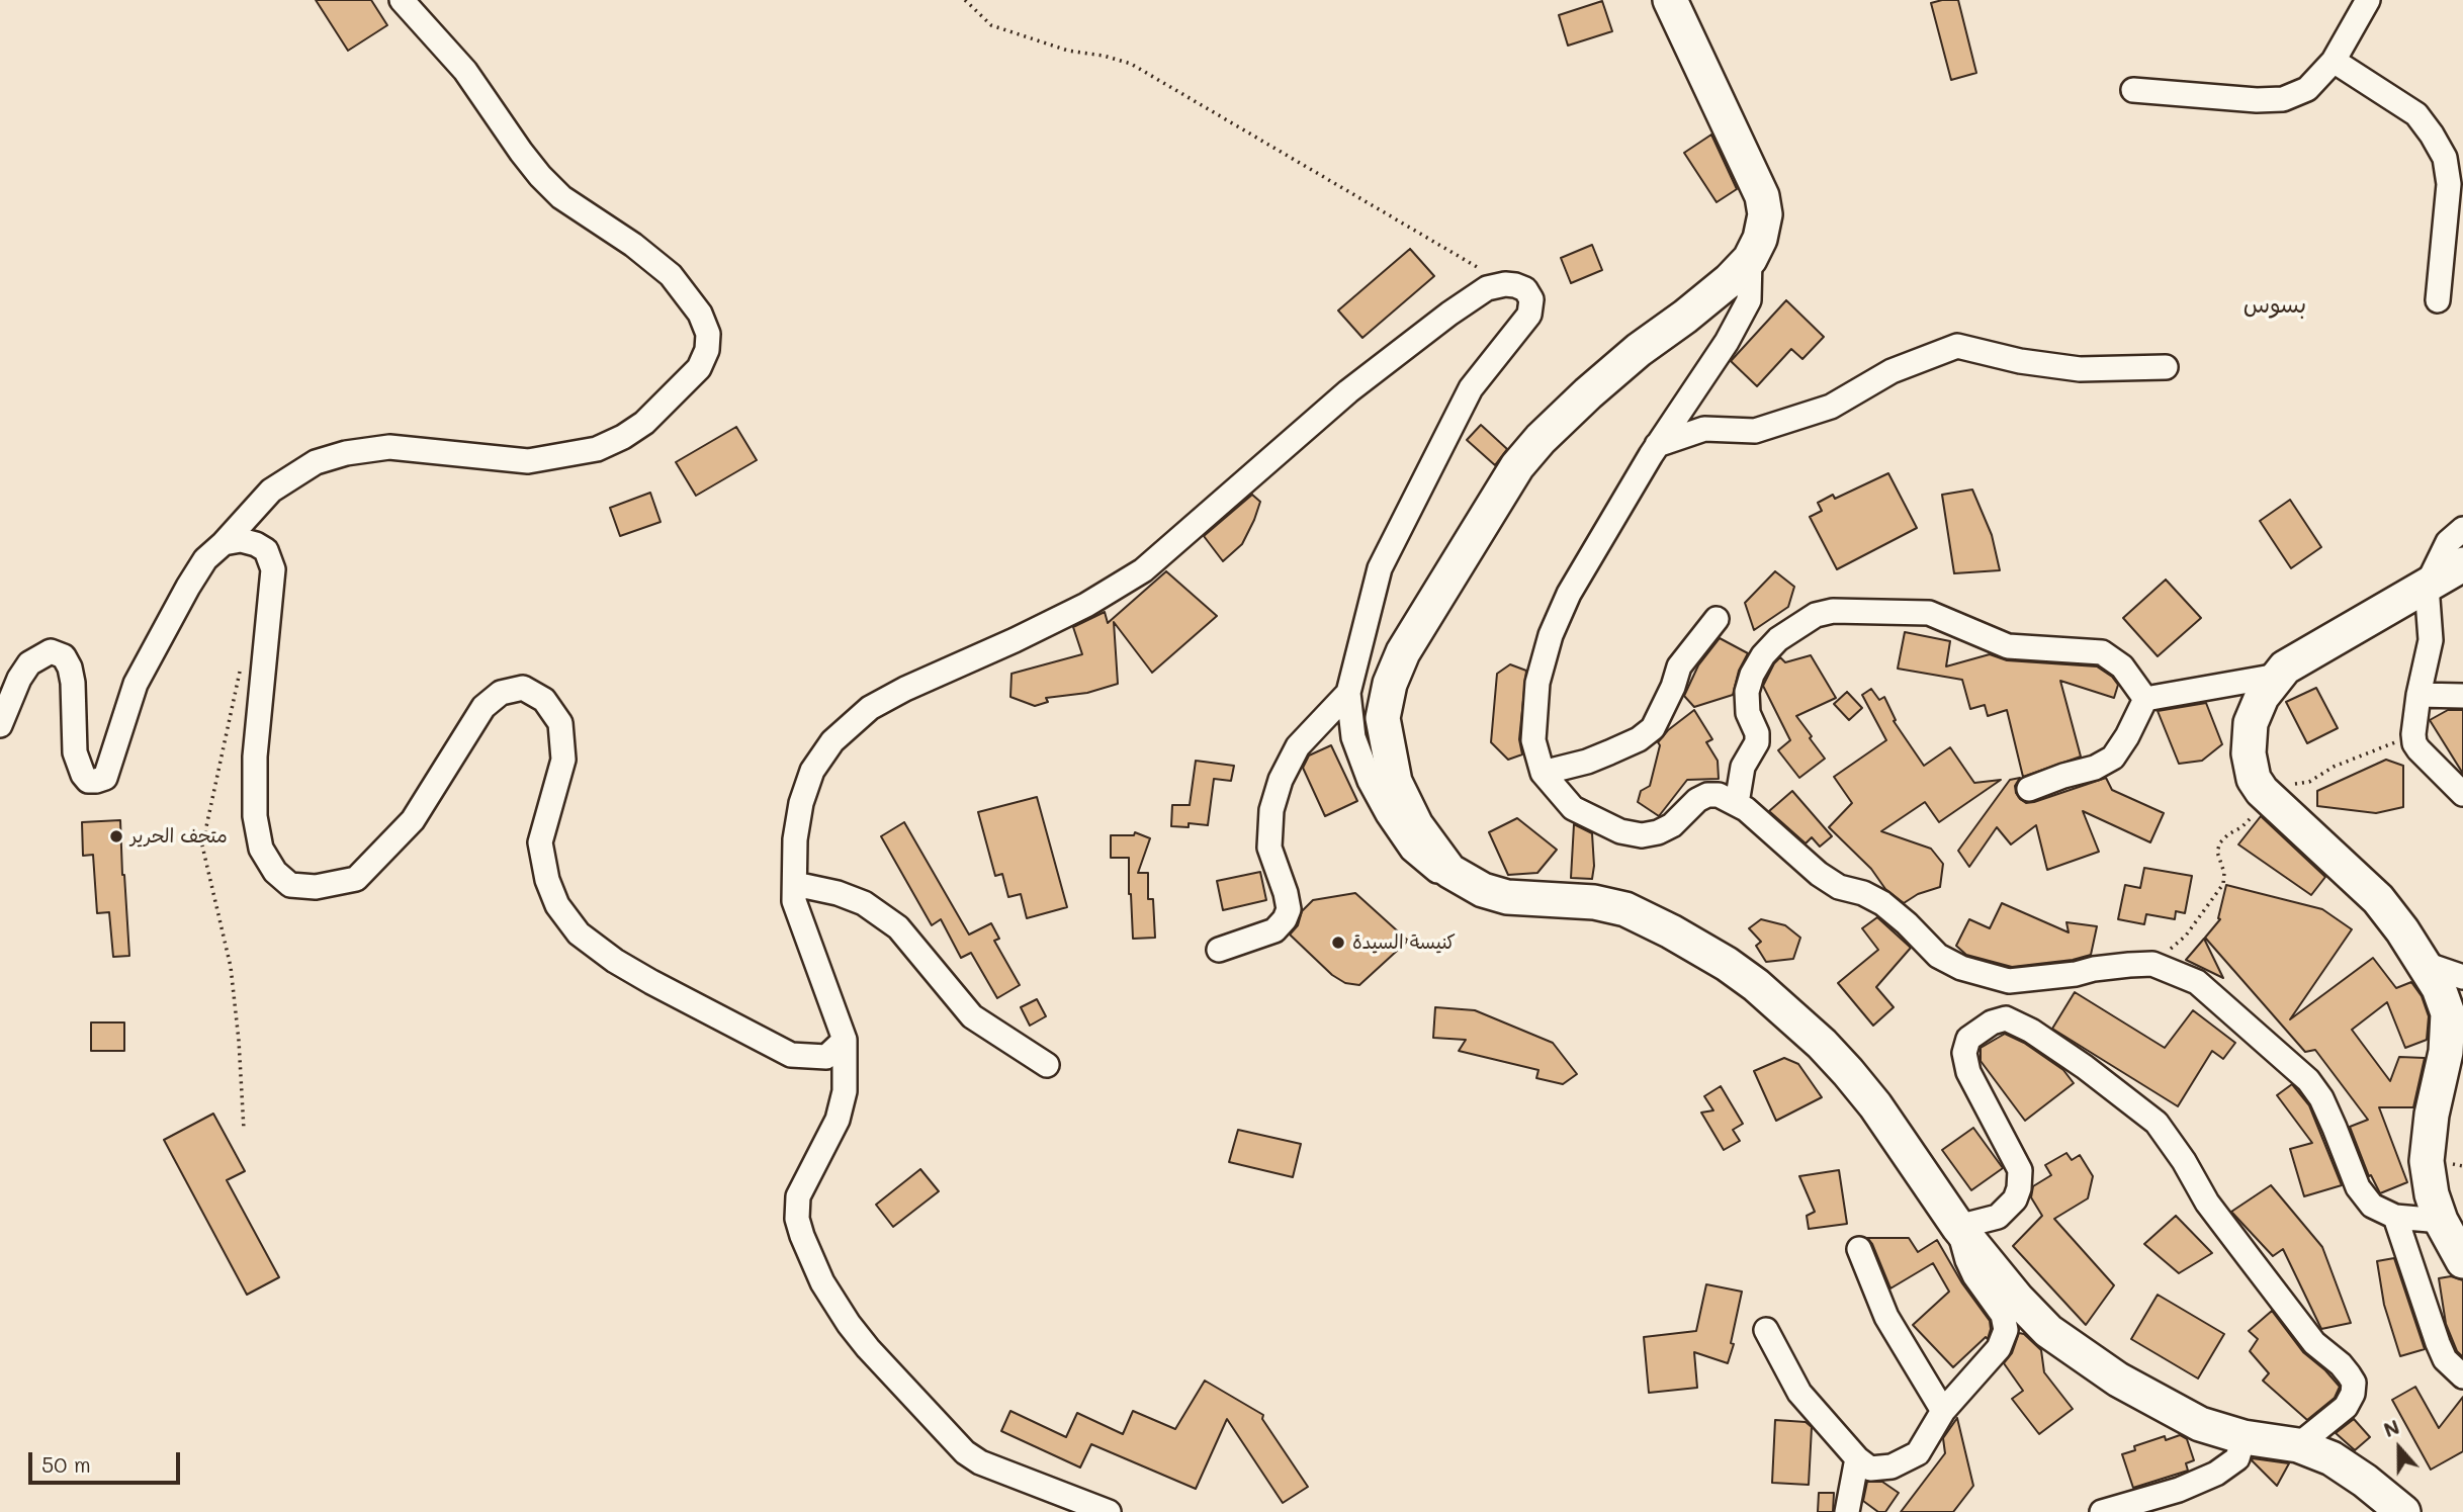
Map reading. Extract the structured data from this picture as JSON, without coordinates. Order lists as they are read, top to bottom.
{
  "districts": ["بسوس"],
  "places": ["متحف الحرير", "كنيسة السيدة"],
  "scale_bar": "50 m",
  "north": "top"
}
